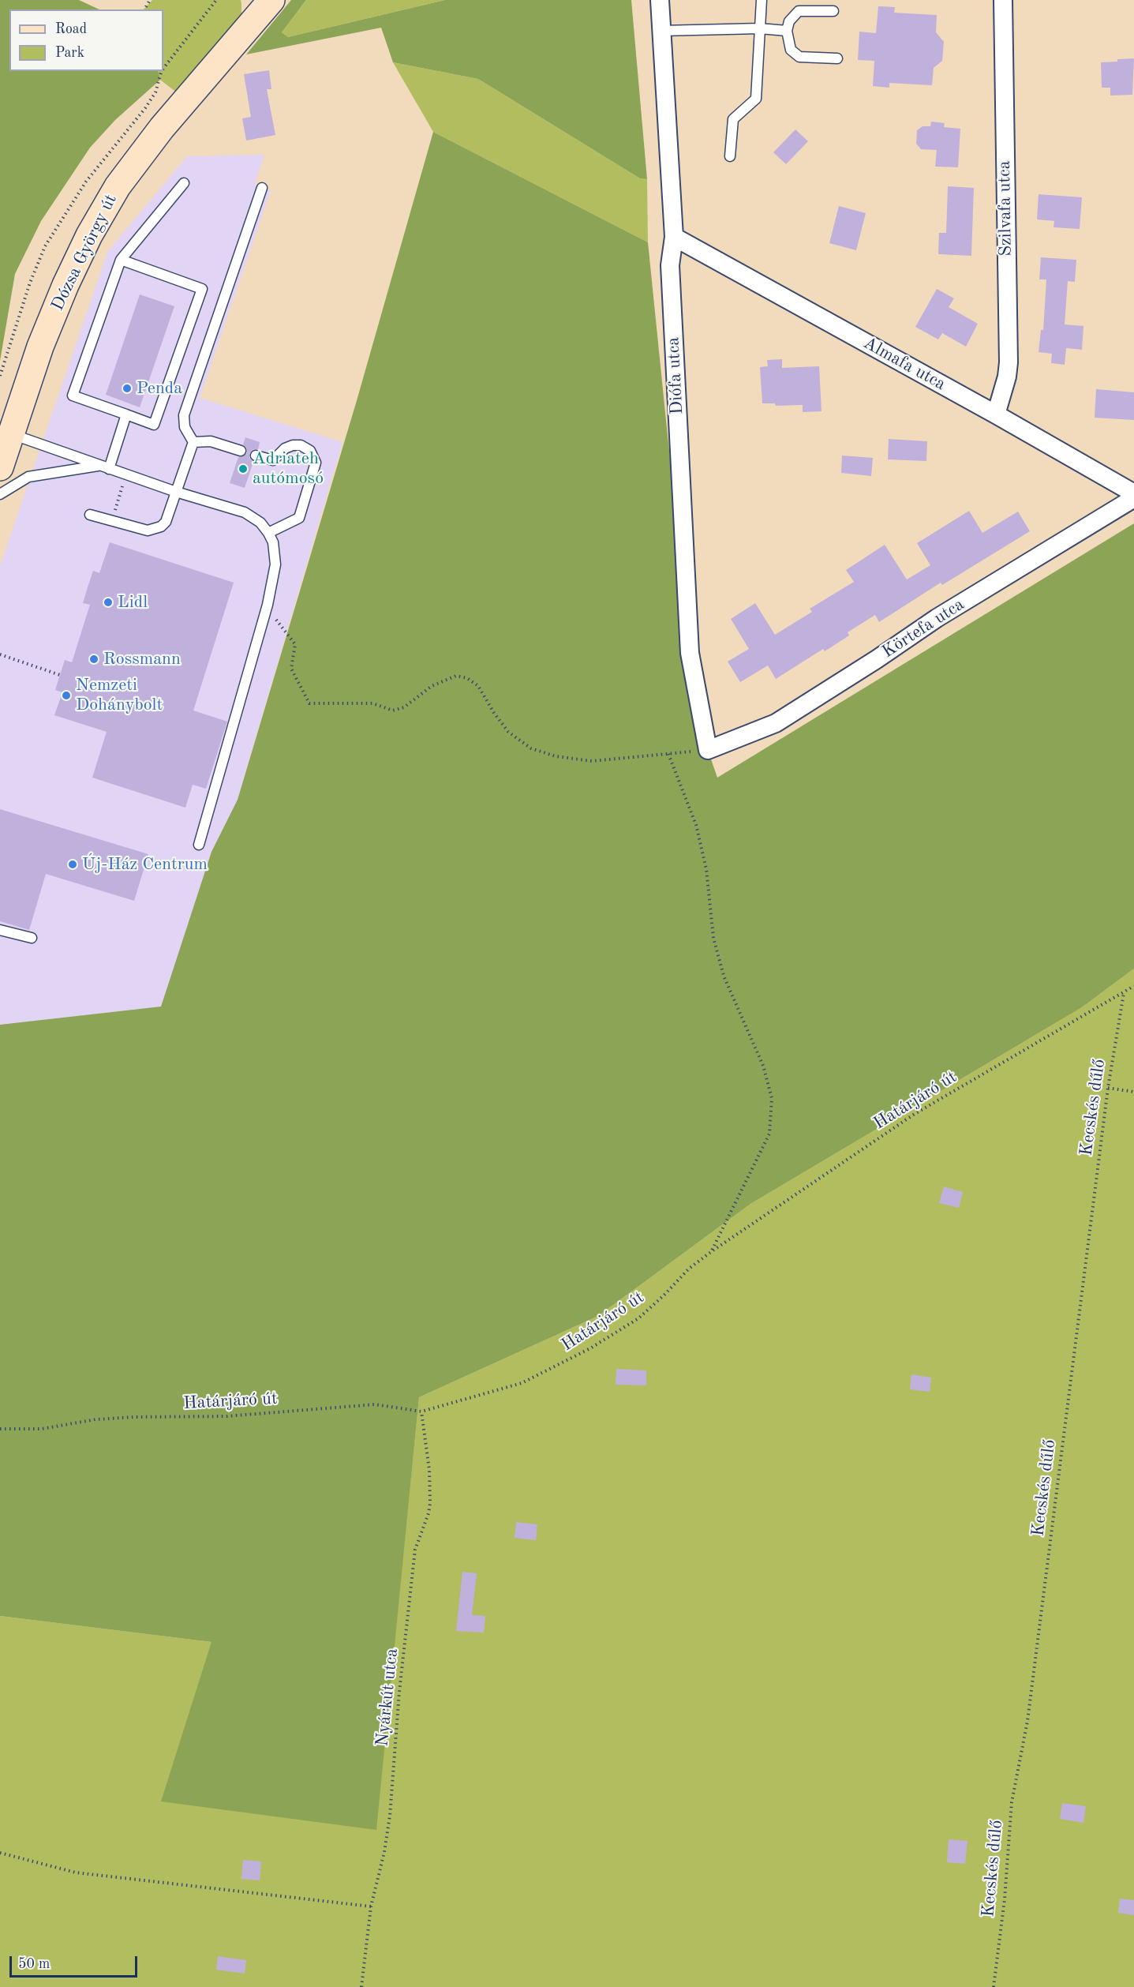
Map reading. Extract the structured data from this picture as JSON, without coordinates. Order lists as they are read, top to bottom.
{
  "streets": {
    "main road": ["Dózsa György út"],
    "street": [
      "Szilvafa utca",
      "Almafa utca",
      "Diófa utca",
      "Körtefa utca"
    ],
    "path": ["Határjáró út", "Kecskés dűlő", "Nyárkút utca"]
  },
  "crossings": [
    ["Szilvafa utca", "Almafa utca"],
    ["Almafa utca", "Diófa utca"],
    ["Diófa utca", "Körtefa utca"],
    ["Határjáró út", "Kecskés dűlő"],
    ["Határjáró út", "Nyárkút utca"]
  ],
  "places": [
    "Penda",
    "Adriateh autómosó",
    "Lidl",
    "Rossmann",
    "Nemzeti Dohánybolt",
    "Új-Ház Centrum"
  ],
  "legend": ["Road", "Park"],
  "scale_bar": "50 m"
}
